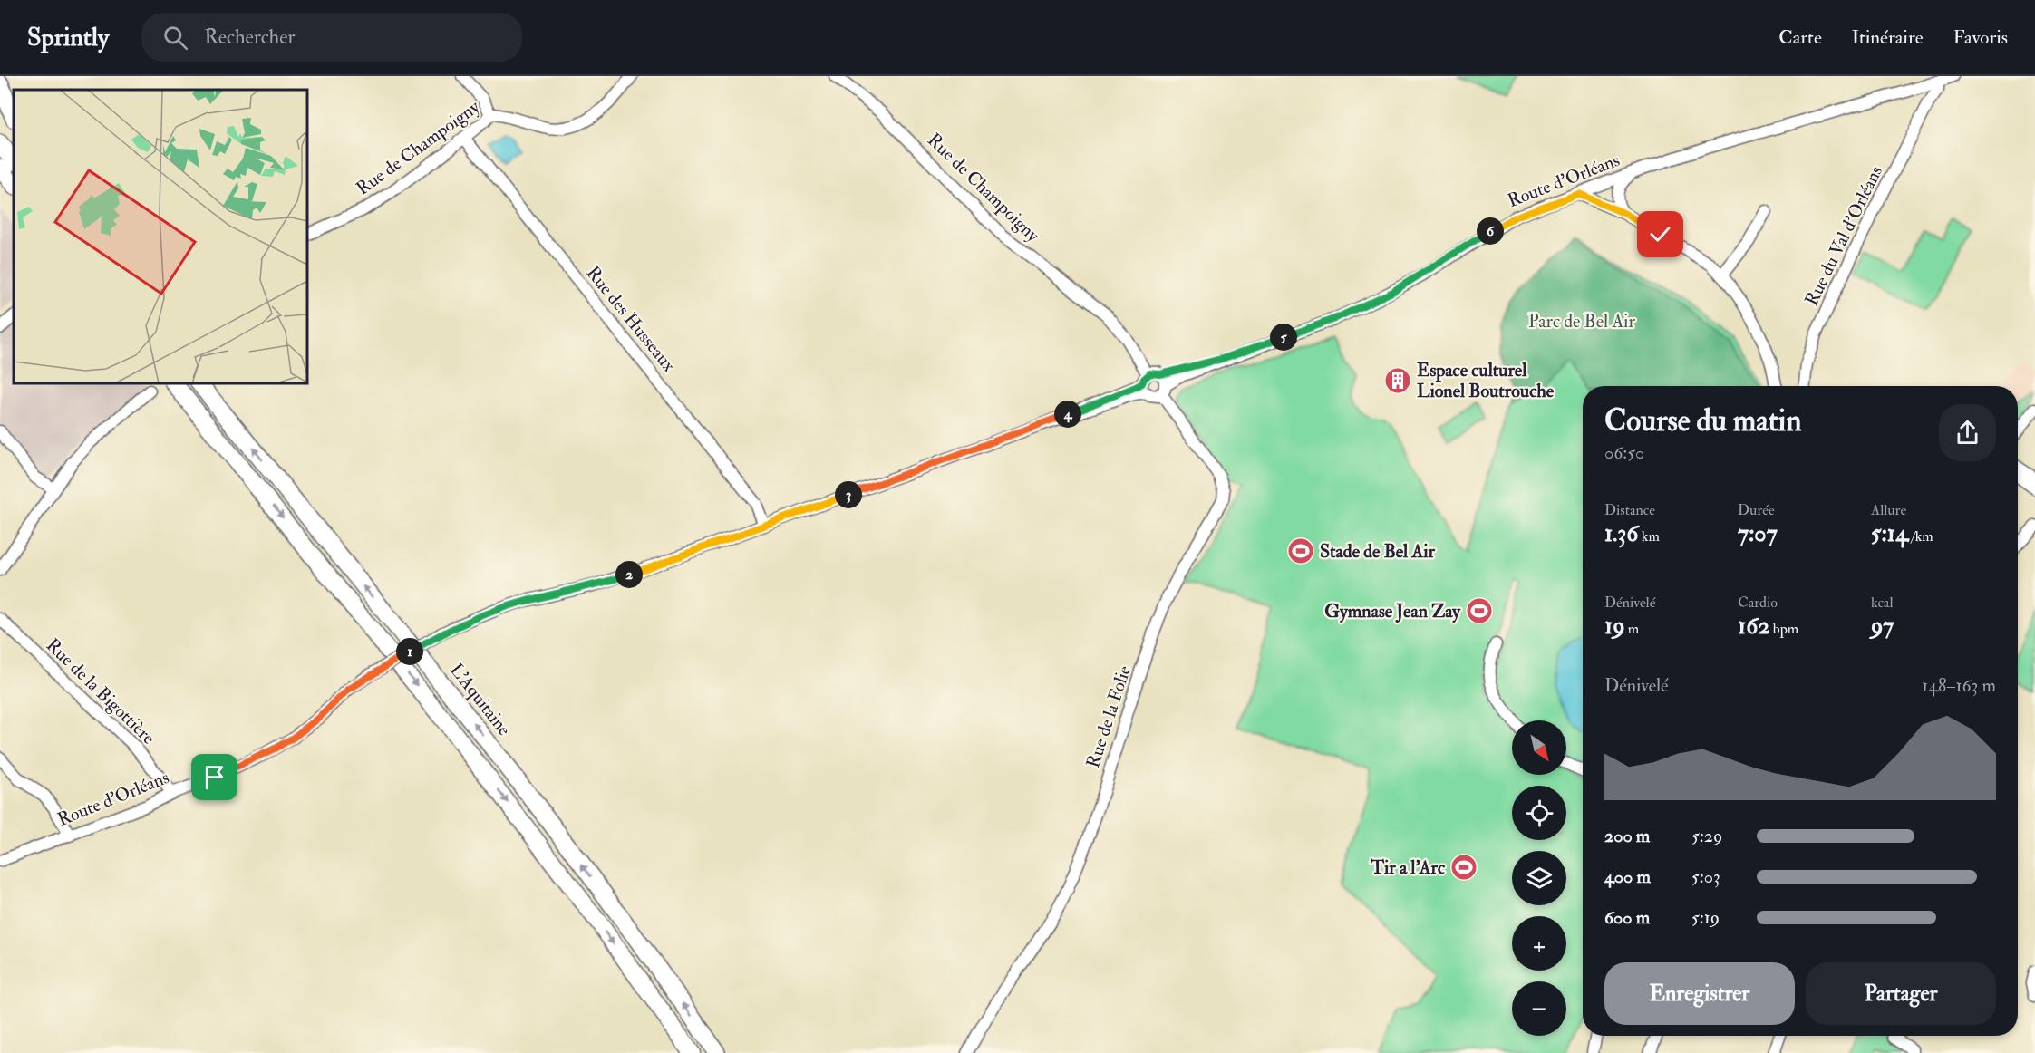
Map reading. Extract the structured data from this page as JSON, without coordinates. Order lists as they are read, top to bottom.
{
  "streets": {
    "highway": ["L'Aquitaine"],
    "street": [
      "Rue de Champoigny",
      "Route d'Orléans",
      "Rue du Val d'Orléans",
      "Rue des Husseaux",
      "Rue de la Bigottière",
      "Rue de la Folie"
    ]
  },
  "crossings": [
    ["Rue de Champoigny", "Route d'Orléans"],
    ["Rue de Champoigny", "Rue des Husseaux"],
    ["Rue de Champoigny", "Rue de la Folie"],
    ["Route d'Orléans", "Rue du Val d'Orléans"],
    ["Route d'Orléans", "Rue des Husseaux"],
    ["Route d'Orléans", "Rue de la Bigottière"],
    ["Route d'Orléans", "Rue de la Folie"]
  ],
  "parks": ["Parc de Bel Air"],
  "places": {
    "building": ["Espace culturel Lionel Boutrouche"],
    "sports": ["Stade de Bel Air", "Gymnase Jean Zay", "Tir a l'Arc"]
  },
  "north": "bottom right",
  "page": {
    "header": "Sprintly",
    "search": "Rechercher",
    "nav": ["Carte", "Itinéraire", "Favoris"],
    "pins": [
      "6",
      "5",
      "4",
      "3",
      "2",
      "1"
    ],
    "heading": ["Course du matin", "06:50"],
    "stats": [
      ["Distance", "1.36 km"],
      ["Durée", "7:07"],
      ["Allure", "5:14 /km"],
      ["Dénivelé", "19 m"],
      ["Cardio", "162 bpm"],
      ["kcal", "97"]
    ],
    "chart": ["Dénivelé", "148–163 m"],
    "map_buttons": ["+", "−"],
    "list": [
      {
        "name": "200 m",
        "note": "5:29"
      },
      {
        "name": "400 m",
        "note": "5:03"
      },
      {
        "name": "600 m",
        "note": "5:19"
      }
    ],
    "buttons": ["Enregistrer", "Partager"]
  }
}
